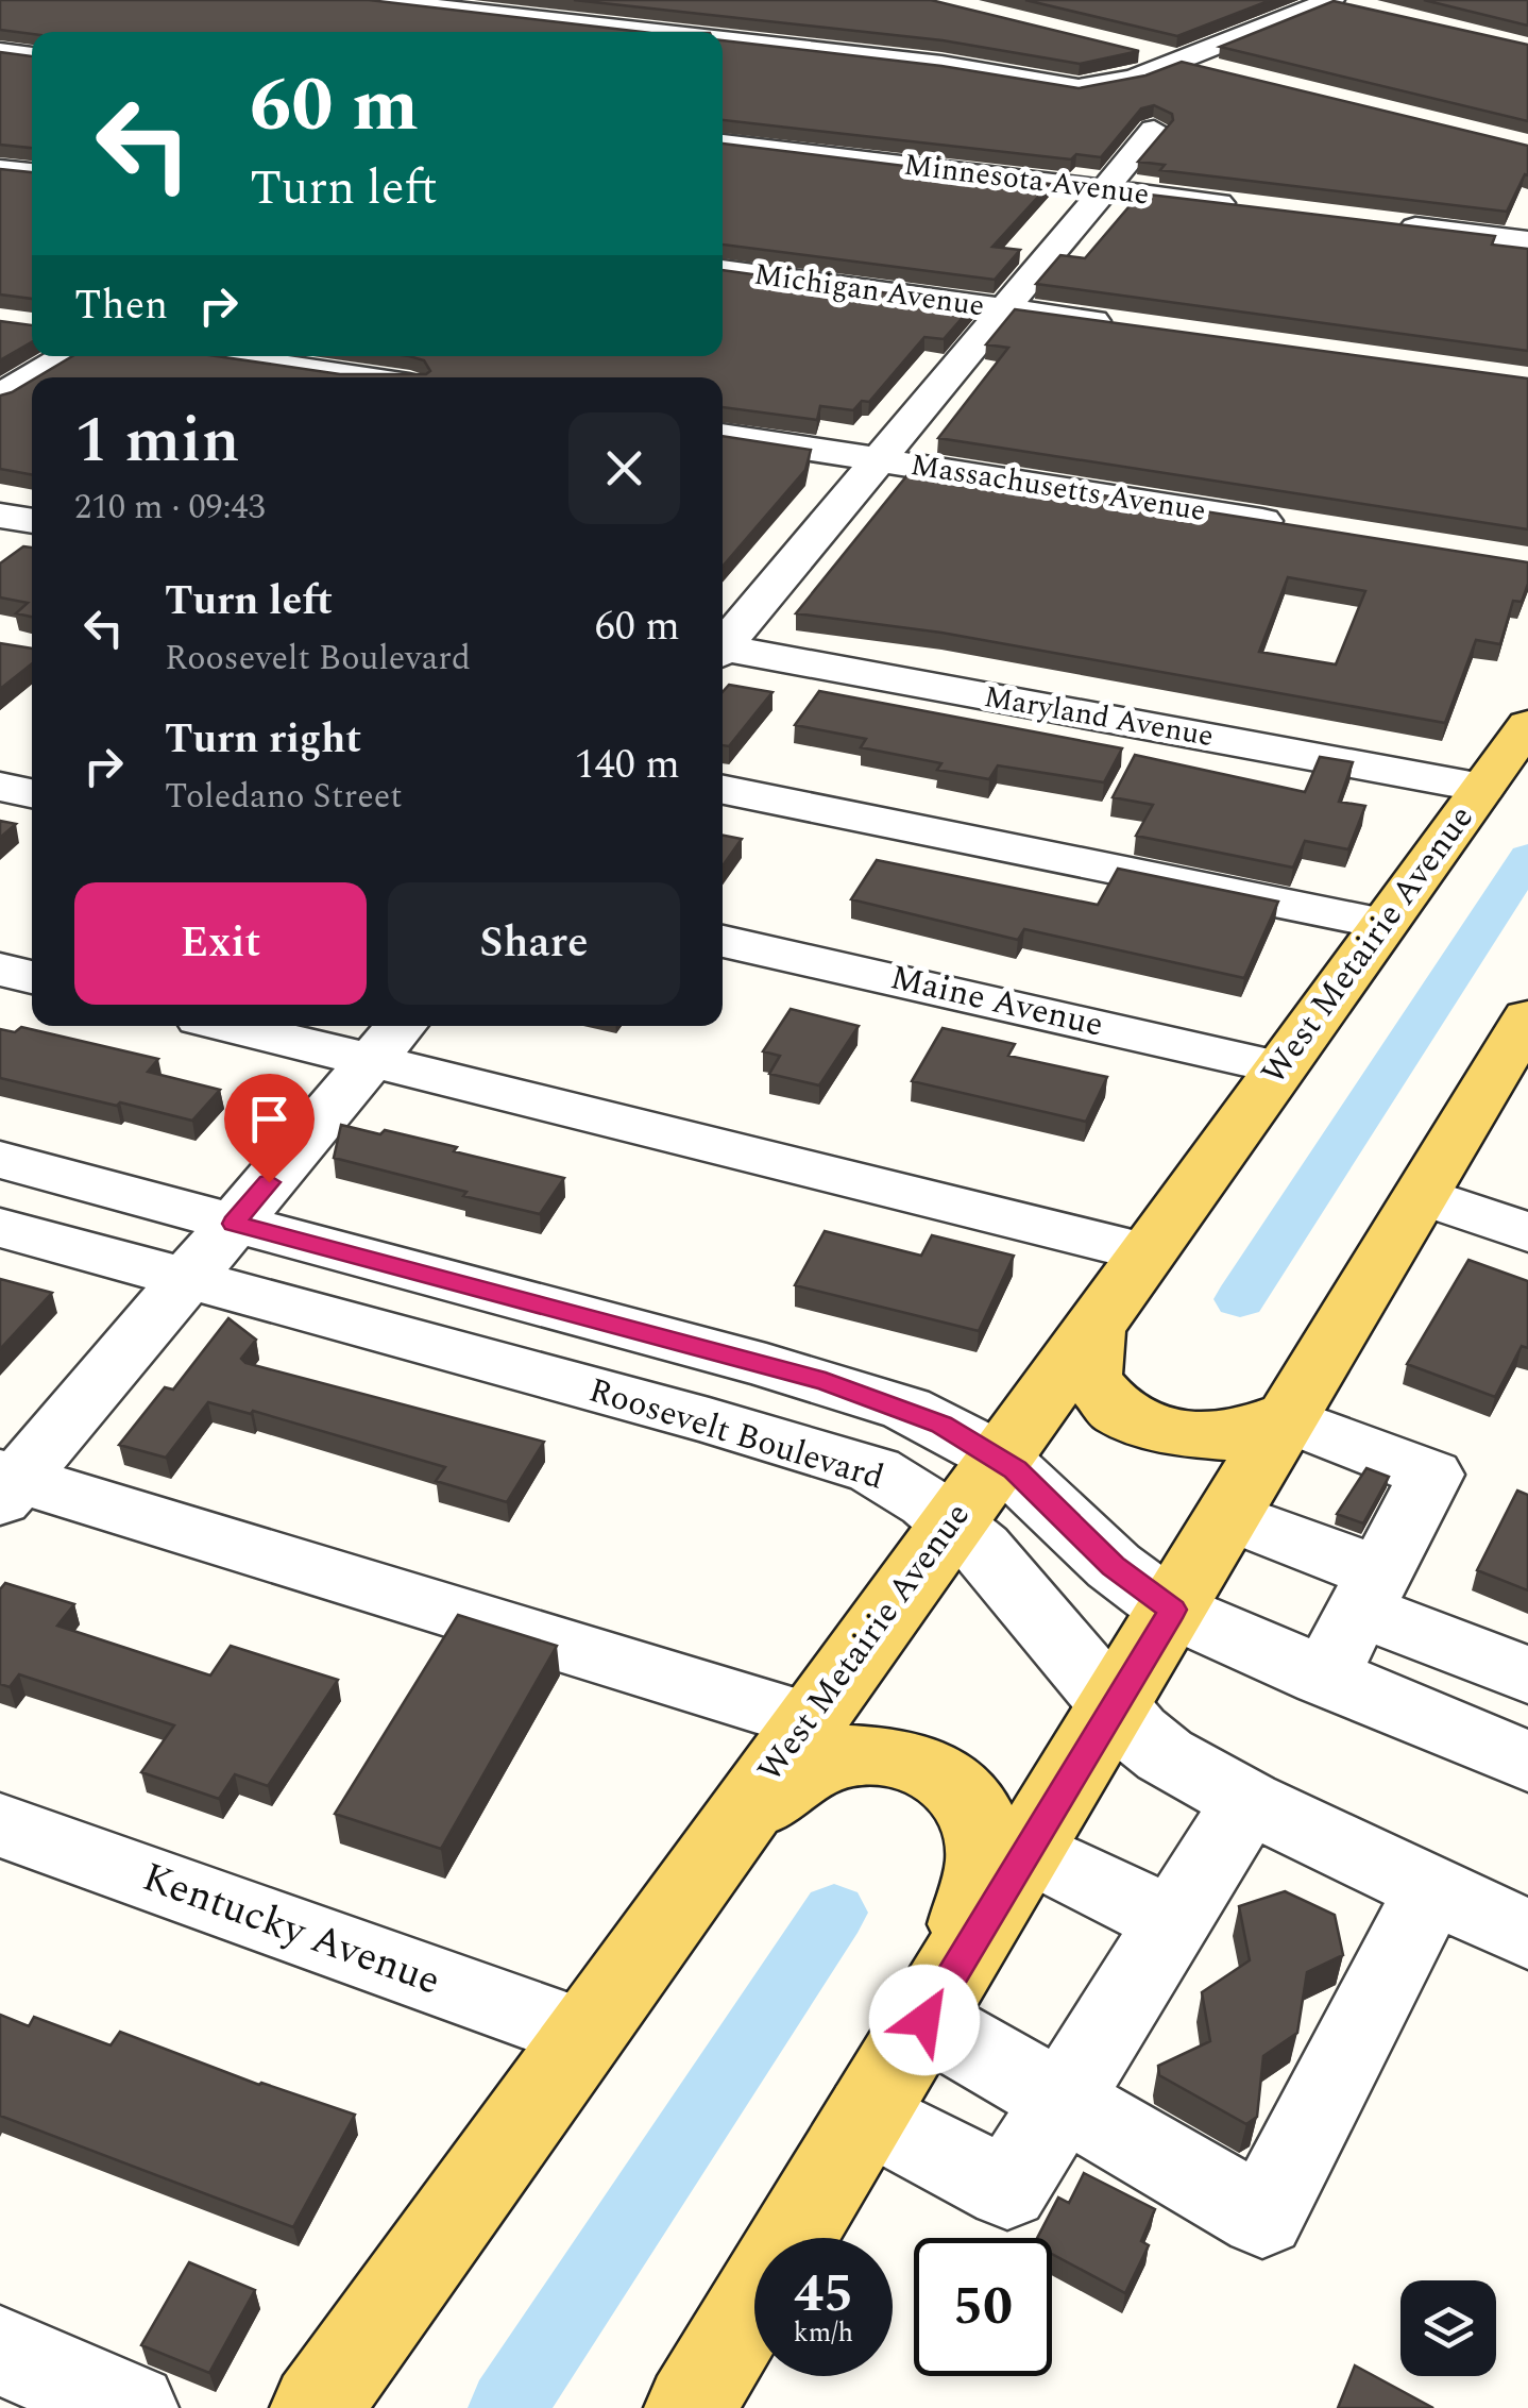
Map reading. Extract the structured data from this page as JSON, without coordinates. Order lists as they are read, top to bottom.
{
  "streets": {
    "main road": ["West Metairie Avenue"],
    "street": [
      "Minnesota Avenue",
      "Michigan Avenue",
      "Massachusetts Avenue",
      "Maryland Avenue",
      "Maine Avenue",
      "Roosevelt Boulevard",
      "Kentucky Avenue"
    ]
  },
  "crossings": [
    ["Maryland Avenue", "West Metairie Avenue"],
    ["West Metairie Avenue", "Maine Avenue"],
    ["West Metairie Avenue", "Roosevelt Boulevard"],
    ["West Metairie Avenue", "Kentucky Avenue"]
  ],
  "page": {
    "turn": ["60 m", "Turn left"],
    "then": "Then",
    "heading": ["1 min", "210 m · 09:43"],
    "list": [
      {
        "name": "Turn left",
        "note": "Roosevelt Boulevard",
        "value": "60 m"
      },
      {
        "name": "Turn right",
        "note": "Toledano Street",
        "value": "140 m"
      }
    ],
    "buttons": ["Exit", "Share"],
    "speed": "45 km/h",
    "limit": "50"
  }
}
